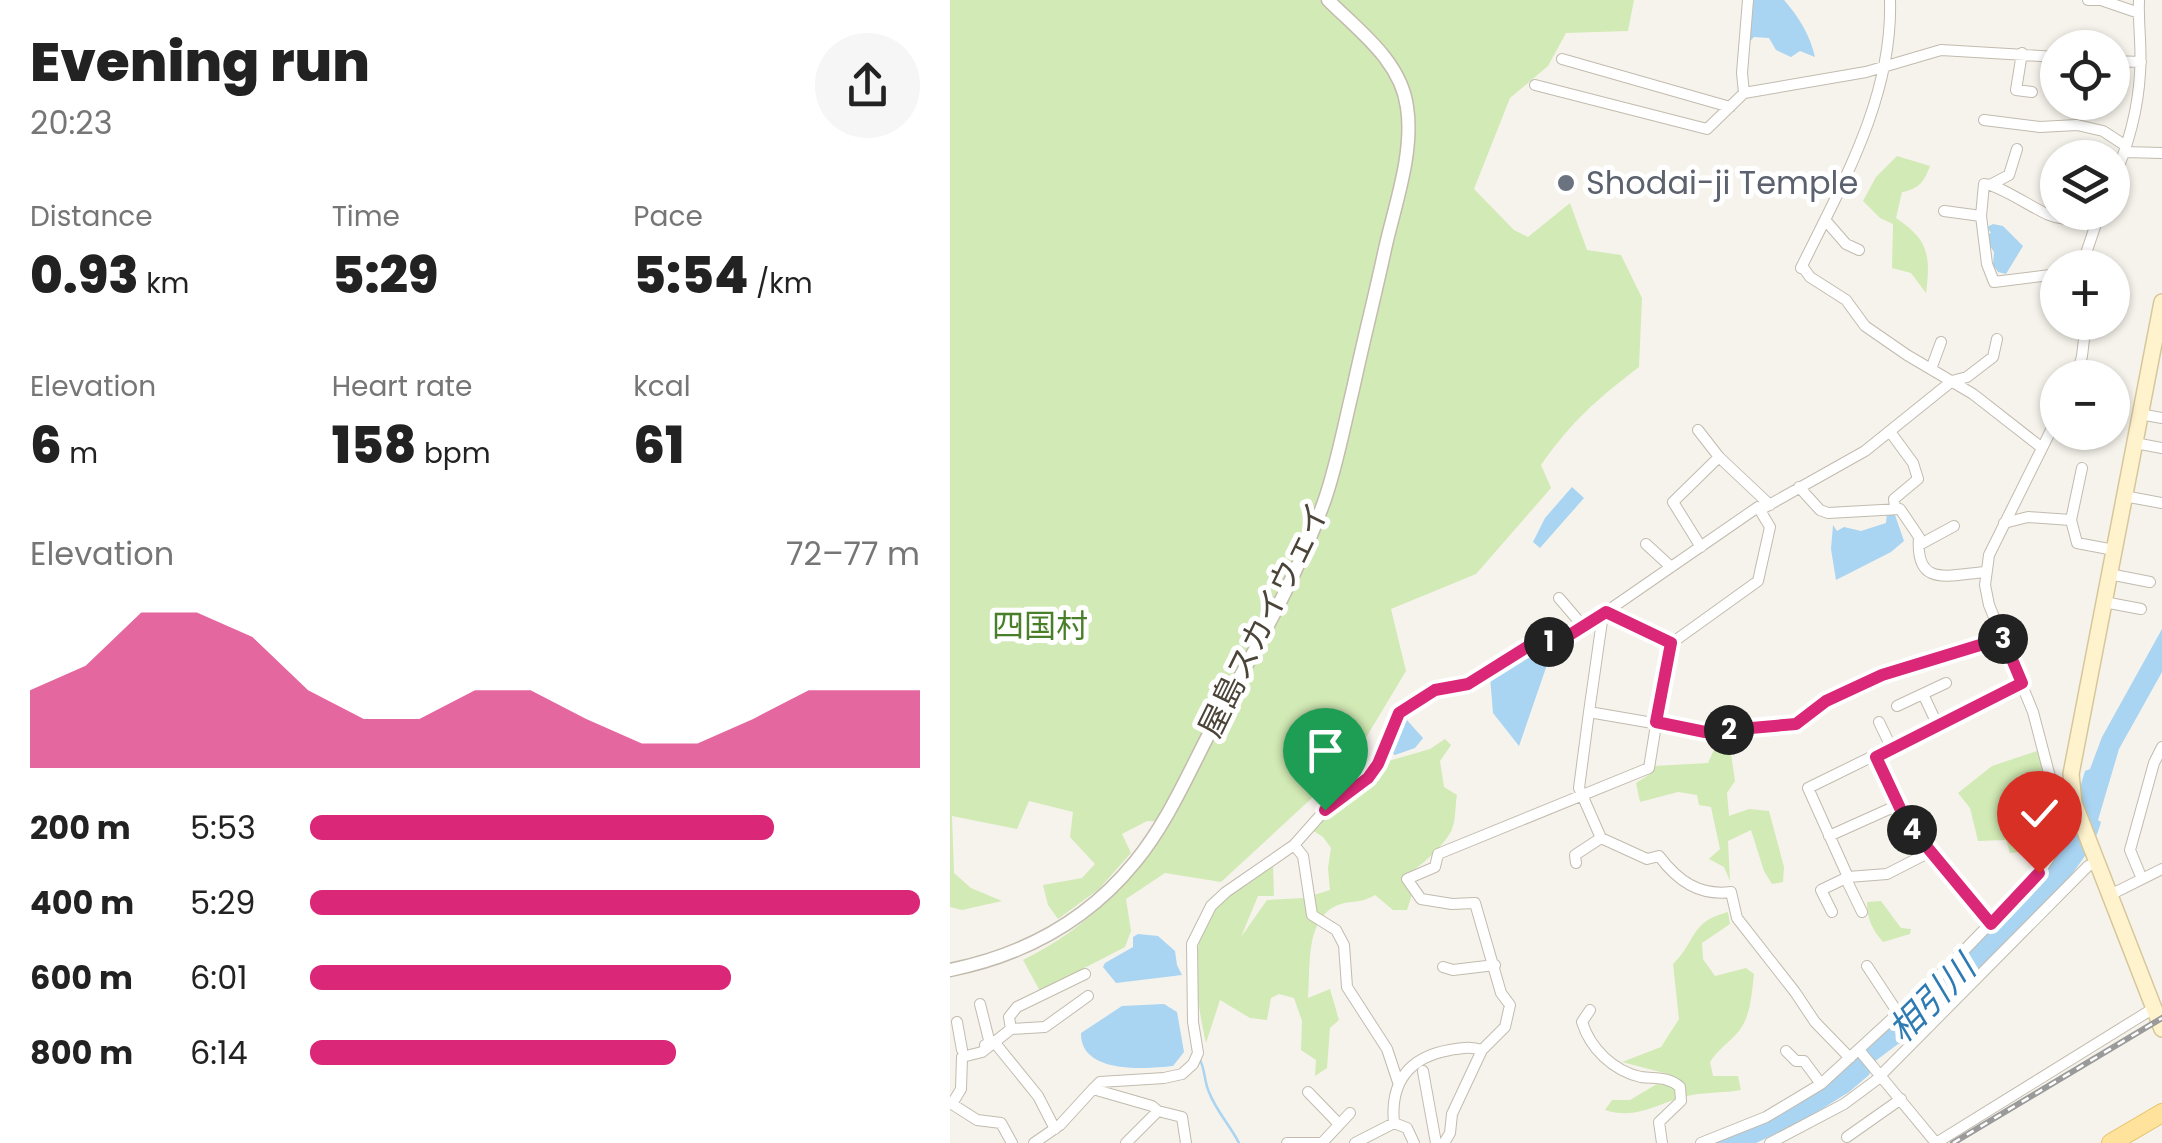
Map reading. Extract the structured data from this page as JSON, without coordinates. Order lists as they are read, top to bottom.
{
  "streets": {
    "street": ["屋島スカイウェイ"]
  },
  "water": ["相引川"],
  "parks": ["四国村"],
  "places": ["Shodai-ji Temple"],
  "page": {
    "heading": ["Evening run", "20:23"],
    "map_buttons": ["+", "−"],
    "stats": [
      ["Distance", "0.93 km"],
      ["Time", "5:29"],
      ["Pace", "5:54 /km"],
      ["Elevation", "6 m"],
      ["Heart rate", "158 bpm"],
      ["kcal", "61"]
    ],
    "chart": ["Elevation", "72–77 m"],
    "pins": [
      "3",
      "1",
      "2",
      "4"
    ],
    "list": [
      {
        "name": "200 m",
        "note": "5:53"
      },
      {
        "name": "400 m",
        "note": "5:29"
      },
      {
        "name": "600 m",
        "note": "6:01"
      },
      {
        "name": "800 m",
        "note": "6:14"
      }
    ]
  }
}
